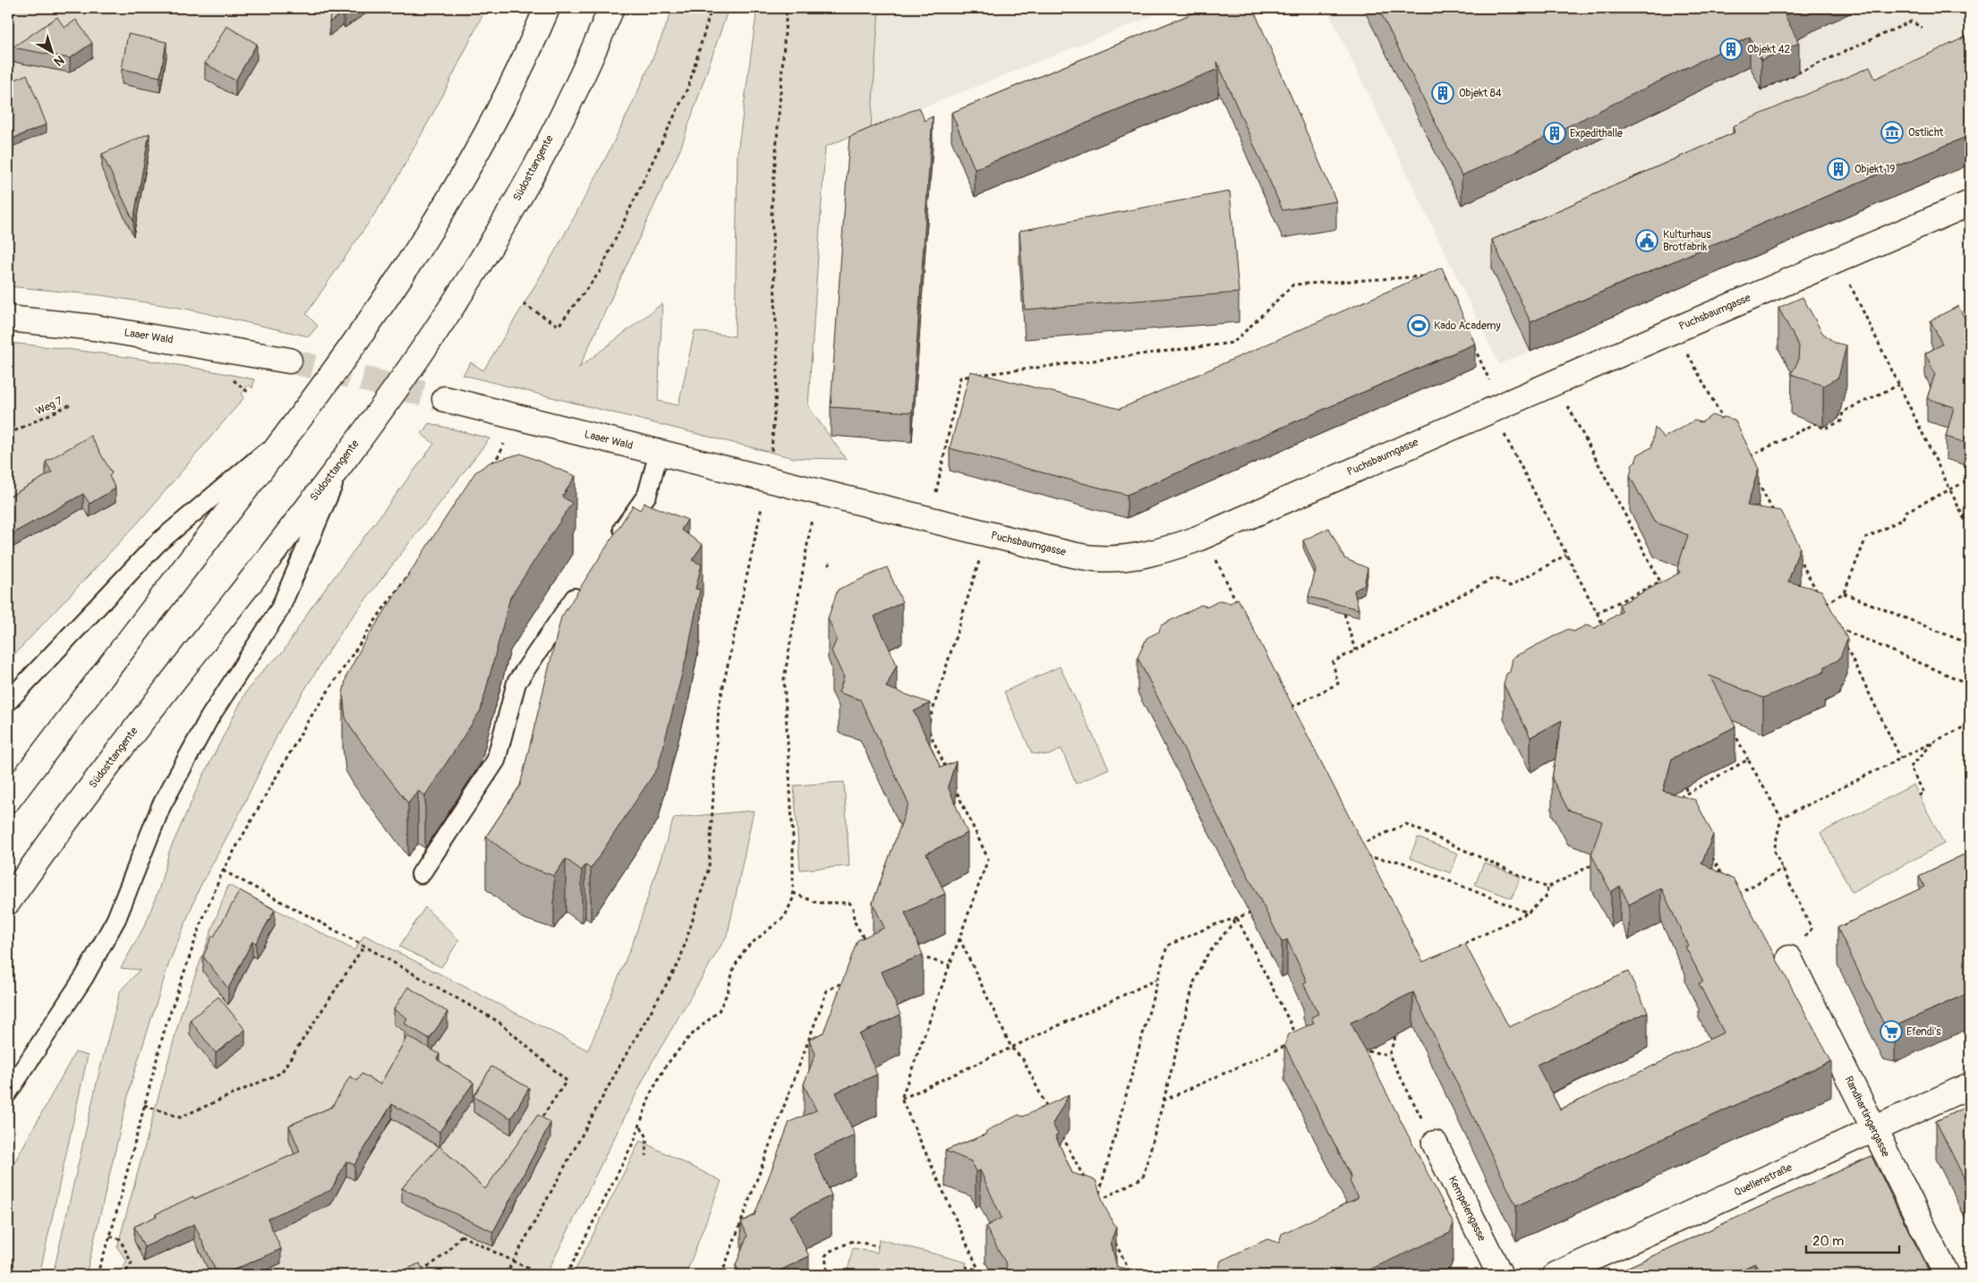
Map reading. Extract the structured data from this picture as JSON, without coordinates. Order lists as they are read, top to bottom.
{
  "streets": {
    "main road": [
      "Südosttangente",
      "Puchsbaumgasse",
      "Laaer Wald",
      "Randhartingergasse",
      "Quellenstraße",
      "Kempelengasse"
    ],
    "path": ["Weg 7"]
  },
  "crossings": [
    ["Puchsbaumgasse", "Laaer Wald"],
    ["Randhartingergasse", "Quellenstraße"]
  ],
  "places": {
    "building": [
      "Objekt 42",
      "Objekt 84",
      "Expedithalle",
      "Objekt 19"
    ],
    "museum": ["Ostlicht"],
    "public building": ["Kulturhaus Brotfabrik"],
    "sports": ["Kado Academy"],
    "supermarket": ["Efendi's"]
  },
  "scale_bar": "20 m",
  "north": "bottom right"
}
